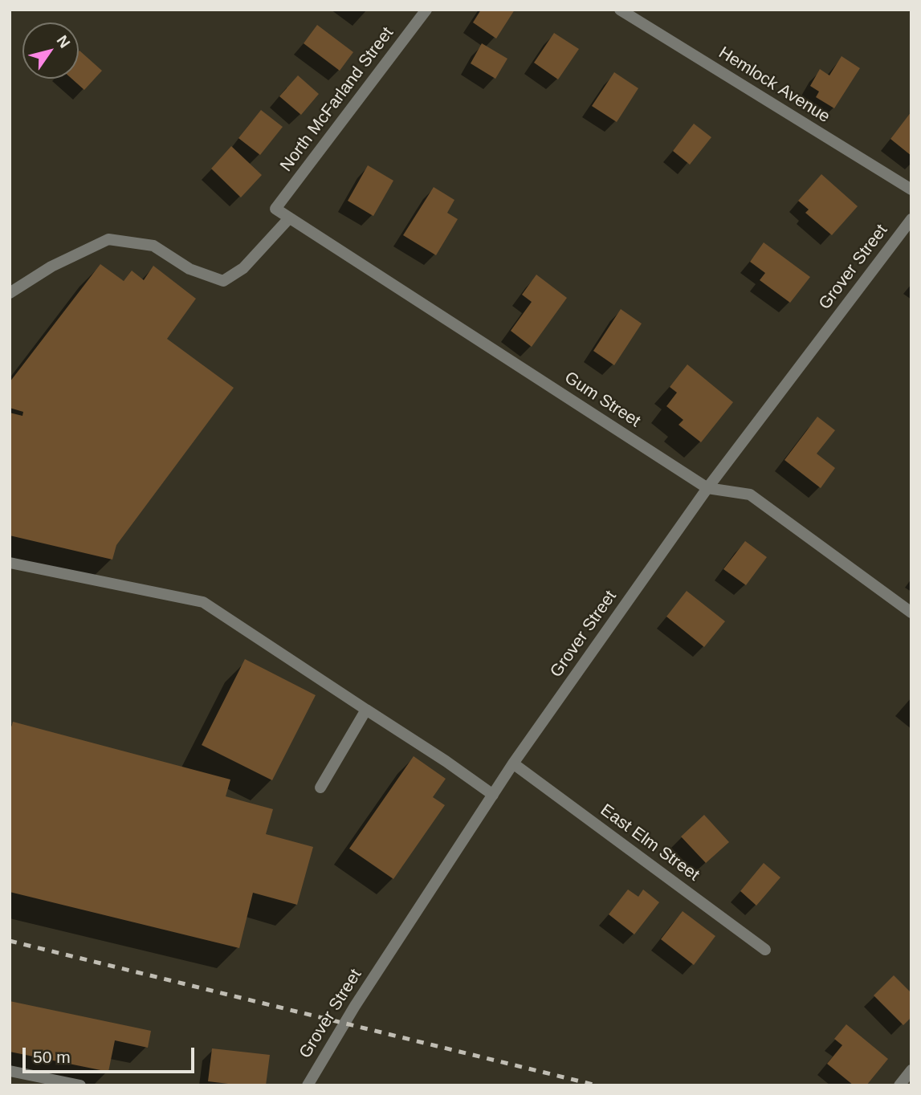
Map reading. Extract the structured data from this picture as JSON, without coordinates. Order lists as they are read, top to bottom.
{
  "streets": {
    "street": [
      "Hemlock Avenue",
      "North McFarland Street",
      "Grover Street",
      "Gum Street",
      "East Elm Street"
    ]
  },
  "crossings": [
    ["North McFarland Street", "Gum Street"],
    ["Grover Street", "Gum Street"],
    ["Grover Street", "East Elm Street"]
  ],
  "scale_bar": "50 m",
  "north": "top right"
}
